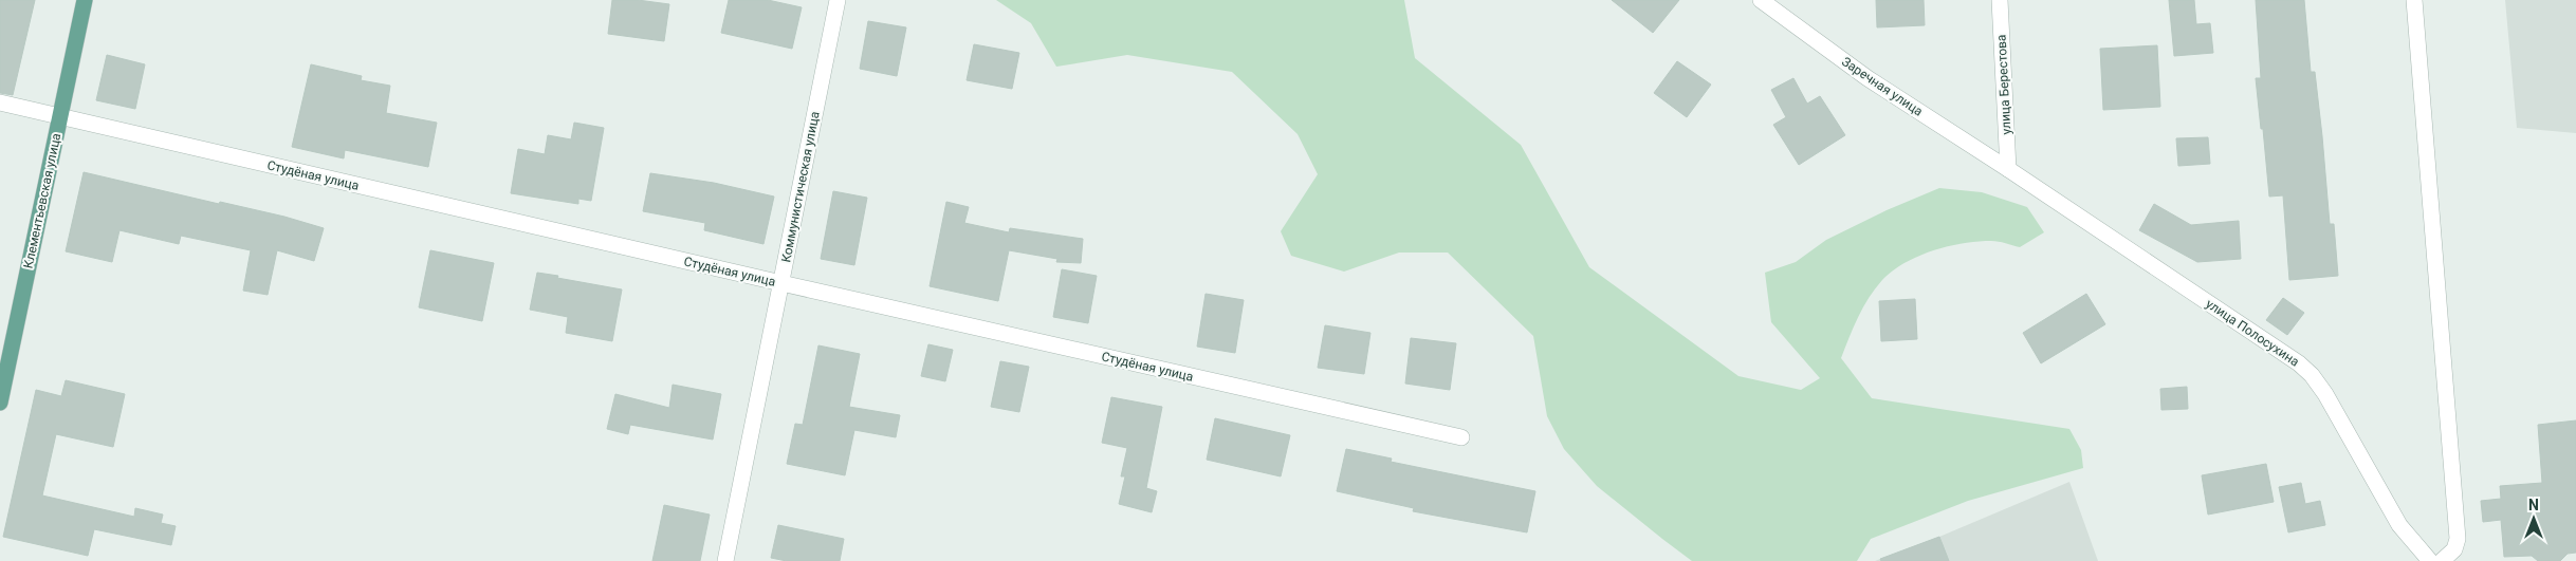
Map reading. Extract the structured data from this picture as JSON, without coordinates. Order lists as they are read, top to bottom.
{
  "streets": {
    "main road": ["Клементьевская улица"],
    "street": [
      "улица Берестова",
      "Заречная улица",
      "Студёная улица",
      "Коммунистическая улица",
      "улица Полосухина"
    ]
  },
  "crossings": [
    ["улица Берестова", "Заречная улица"],
    ["улица Берестова", "улица Полосухина"],
    ["Заречная улица", "улица Полосухина"],
    ["Студёная улица", "Коммунистическая улица"],
    ["Студёная улица", "Клементьевская улица"]
  ],
  "north": "top"
}
